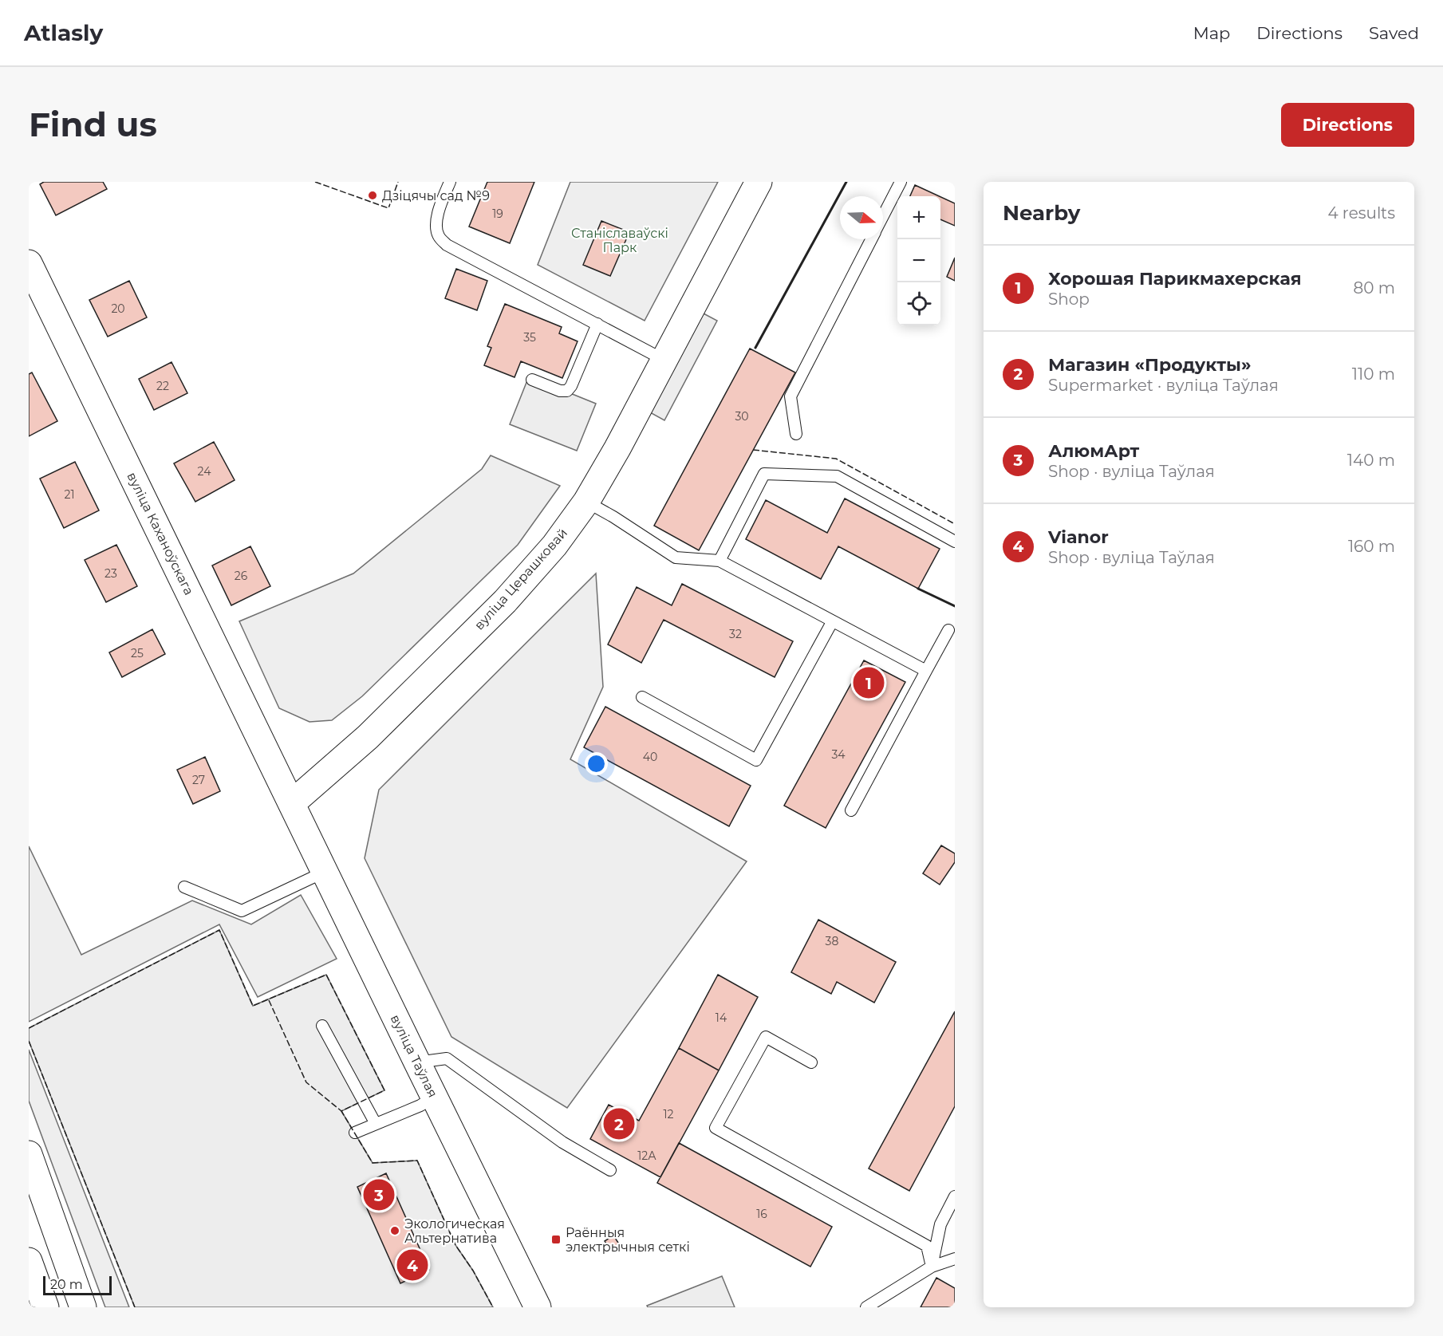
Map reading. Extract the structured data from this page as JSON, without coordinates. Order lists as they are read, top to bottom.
{
  "streets": {
    "main road": ["вуліца Каханоўскага", "вуліца Церашковай", "вуліца Таўлая"]
  },
  "crossings": [
    ["вуліца Каханоўскага", "вуліца Церашковай"],
    ["вуліца Каханоўскага", "вуліца Таўлая"],
    ["вуліца Церашковай", "вуліца Таўлая"]
  ],
  "parks": ["Станіславаўскі Парк"],
  "places": {
    "other": ["Дзіцячы сад №9", "Экологическая Альтернатива"],
    "transit": ["Раённыя электрычныя сеткі"]
  },
  "house_numbers": [
    "19",
    "20",
    "35",
    "22",
    "30",
    "24",
    "21",
    "23",
    "26",
    "32",
    "25",
    "34",
    "40",
    "27",
    "38",
    "14",
    "12",
    "12А",
    "16"
  ],
  "scale_bar": "20 m",
  "north": "right",
  "page": {
    "header": "Atlasly",
    "nav": ["Map", "Directions", "Saved"],
    "buttons": "Directions",
    "title": "Find us",
    "heading": ["Nearby", "4 results"],
    "map_buttons": ["+", "−"],
    "list": [
      {
        "mark": "1",
        "name": "Хорошая Парикмахерская",
        "note": "Shop",
        "value": "80 m"
      },
      {
        "mark": "2",
        "name": "Магазин «Продукты»",
        "note": "Supermarket · вуліца Таўлая",
        "value": "110 m"
      },
      {
        "mark": "3",
        "name": "АлюмАрт",
        "note": "Shop · вуліца Таўлая",
        "value": "140 m"
      },
      {
        "mark": "4",
        "name": "Vianor",
        "note": "Shop · вуліца Таўлая",
        "value": "160 m"
      }
    ],
    "pins": [
      "1",
      "2",
      "3",
      "4"
    ],
    "scale": "20 m"
  }
}
